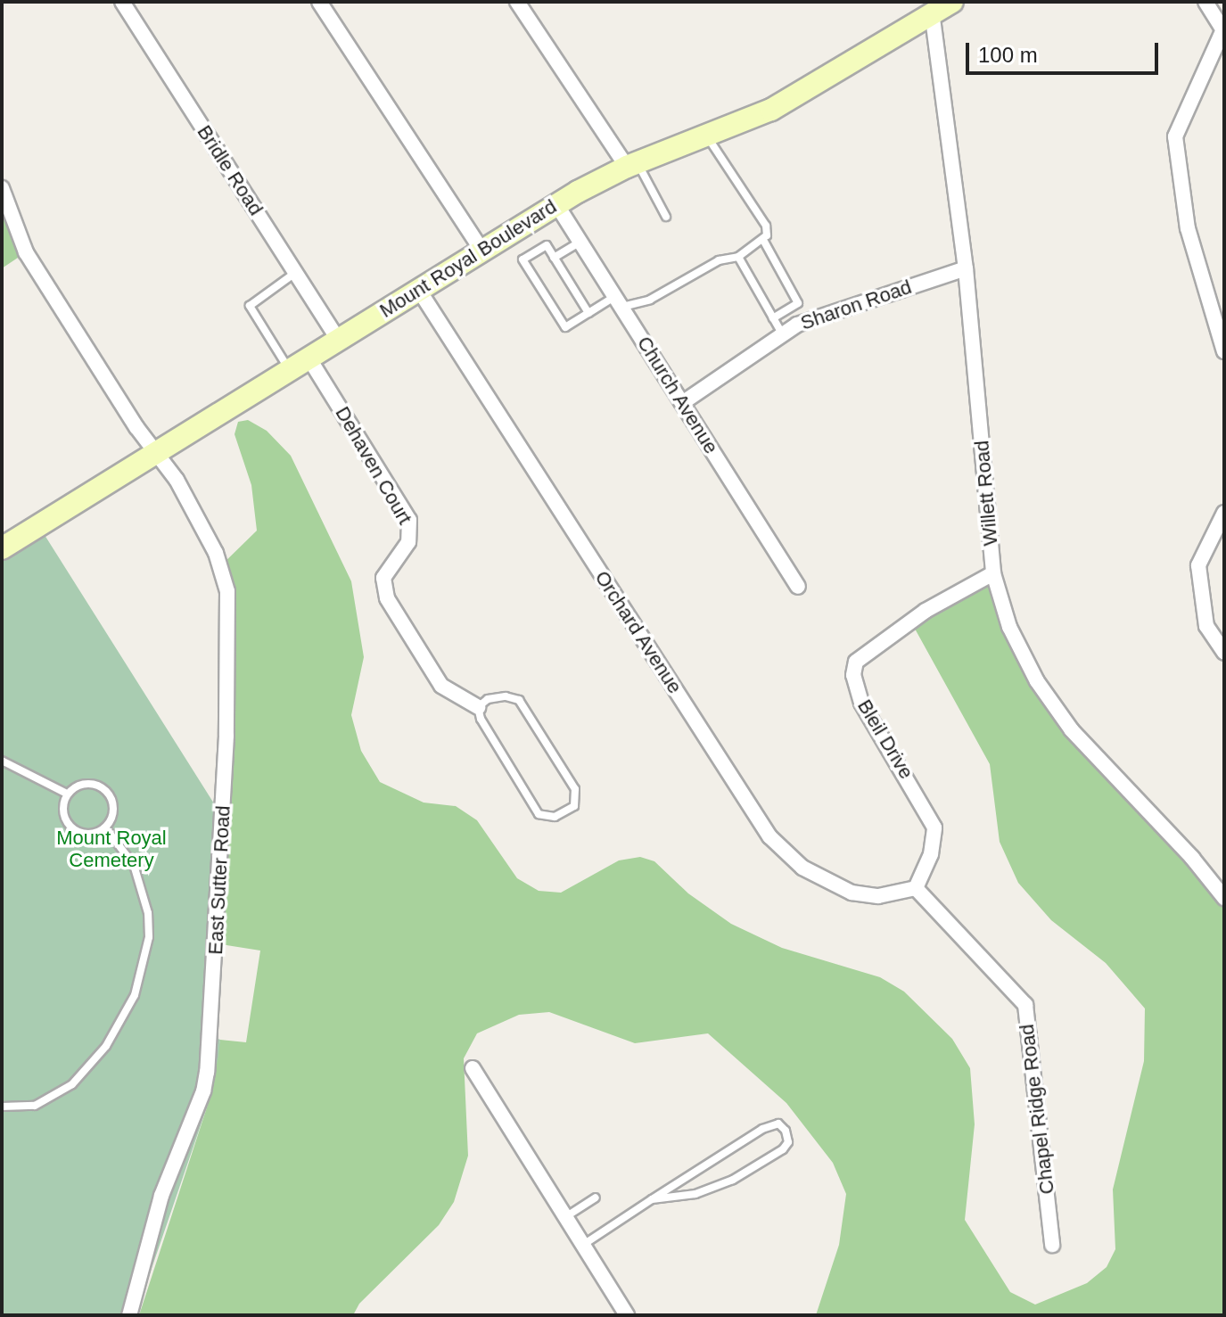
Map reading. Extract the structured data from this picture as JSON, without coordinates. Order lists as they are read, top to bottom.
{
  "streets": {
    "main road": ["Mount Royal Boulevard"],
    "street": [
      "Bridle Road",
      "Sharon Road",
      "Church Avenue",
      "Dehaven Court",
      "Willett Road",
      "Orchard Avenue",
      "Bleil Drive",
      "East Sutter Road",
      "Chapel Ridge Road"
    ]
  },
  "crossings": [
    ["Bridle Road", "Mount Royal Boulevard"],
    ["Mount Royal Boulevard", "Church Avenue"],
    ["Mount Royal Boulevard", "Dehaven Court"],
    ["Mount Royal Boulevard", "Willett Road"],
    ["Mount Royal Boulevard", "Orchard Avenue"],
    ["Mount Royal Boulevard", "East Sutter Road"],
    ["Sharon Road", "Church Avenue"],
    ["Sharon Road", "Willett Road"],
    ["Willett Road", "Bleil Drive"],
    ["Orchard Avenue", "Bleil Drive"],
    ["Orchard Avenue", "Chapel Ridge Road"],
    ["Bleil Drive", "Chapel Ridge Road"]
  ],
  "parks": ["Mount Royal Cemetery"],
  "scale_bar": "100 m"
}
